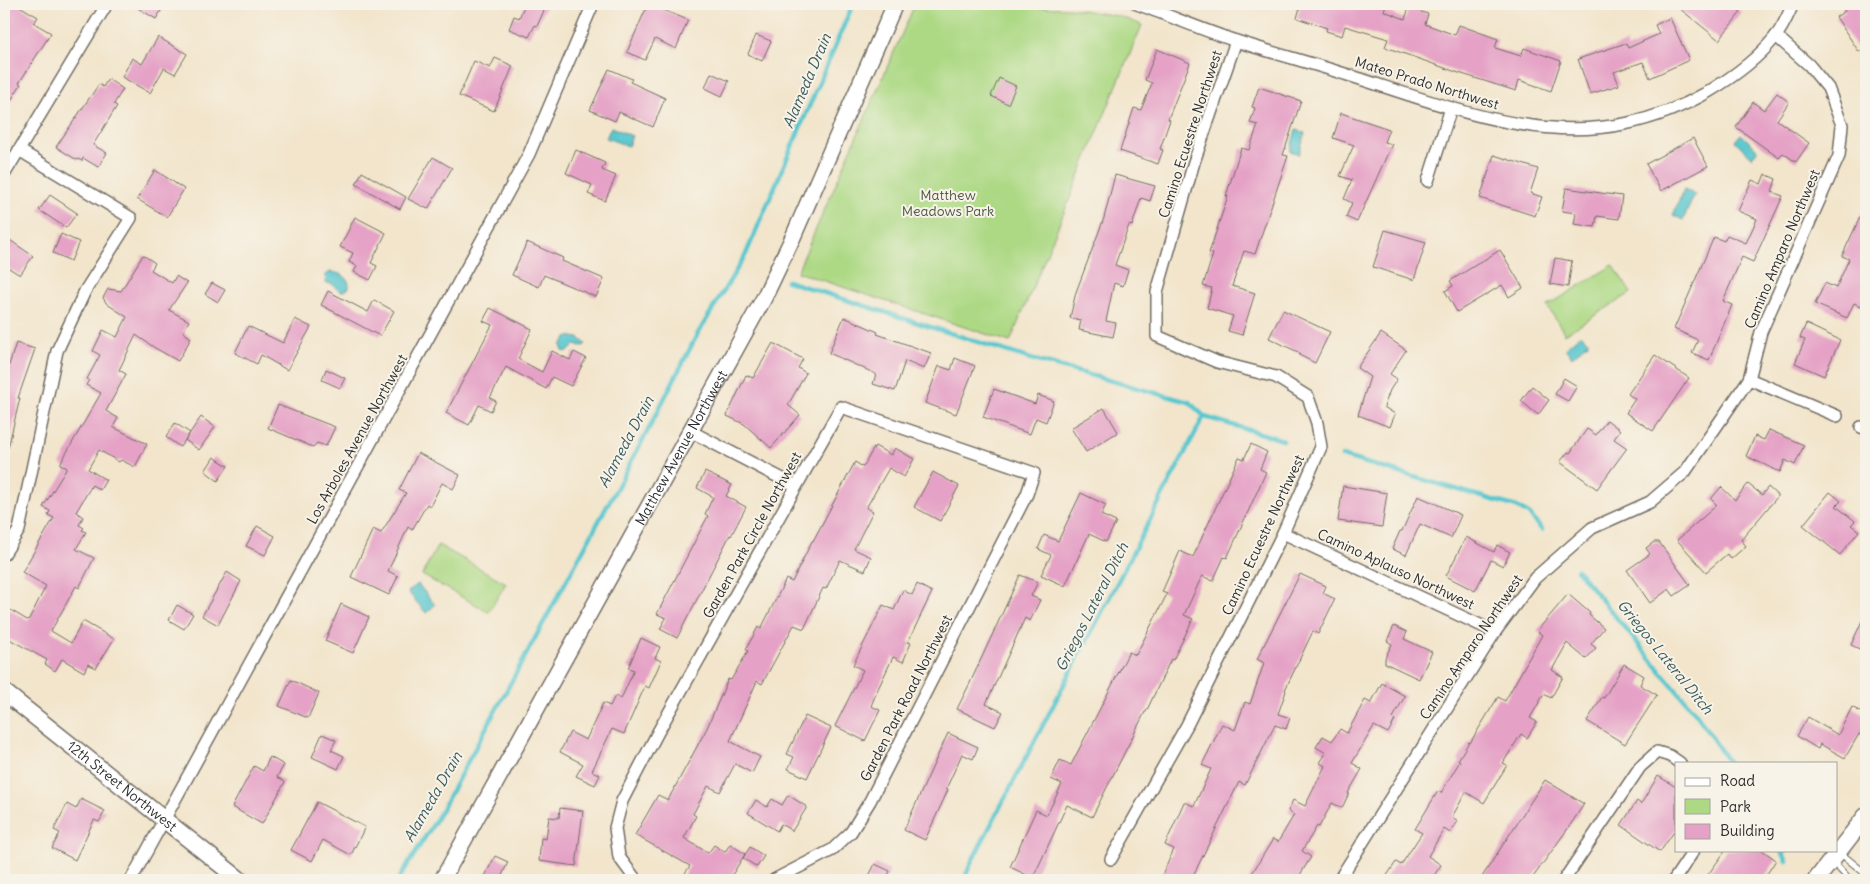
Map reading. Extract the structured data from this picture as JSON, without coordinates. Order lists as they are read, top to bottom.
{
  "streets": {
    "main road": ["12th Street Northwest"],
    "street": [
      "Mateo Prado Northwest",
      "Camino Ecuestre Northwest",
      "Camino Amparo Northwest",
      "Los Arboles Avenue Northwest",
      "Matthew Avenue Northwest",
      "Garden Park Circle Northwest",
      "Camino Aplauso Northwest",
      "Garden Park Road Northwest"
    ]
  },
  "crossings": [
    ["Mateo Prado Northwest", "Camino Ecuestre Northwest"],
    ["Mateo Prado Northwest", "Camino Amparo Northwest"],
    ["Camino Ecuestre Northwest", "Camino Aplauso Northwest"],
    ["Camino Amparo Northwest", "Camino Aplauso Northwest"],
    ["Los Arboles Avenue Northwest", "12th Street Northwest"],
    ["Garden Park Circle Northwest", "Garden Park Road Northwest"]
  ],
  "water": ["Alameda Drain", "Griegos Lateral Ditch"],
  "parks": ["Matthew Meadows Park"],
  "legend": ["Road", "Park", "Building"]
}
